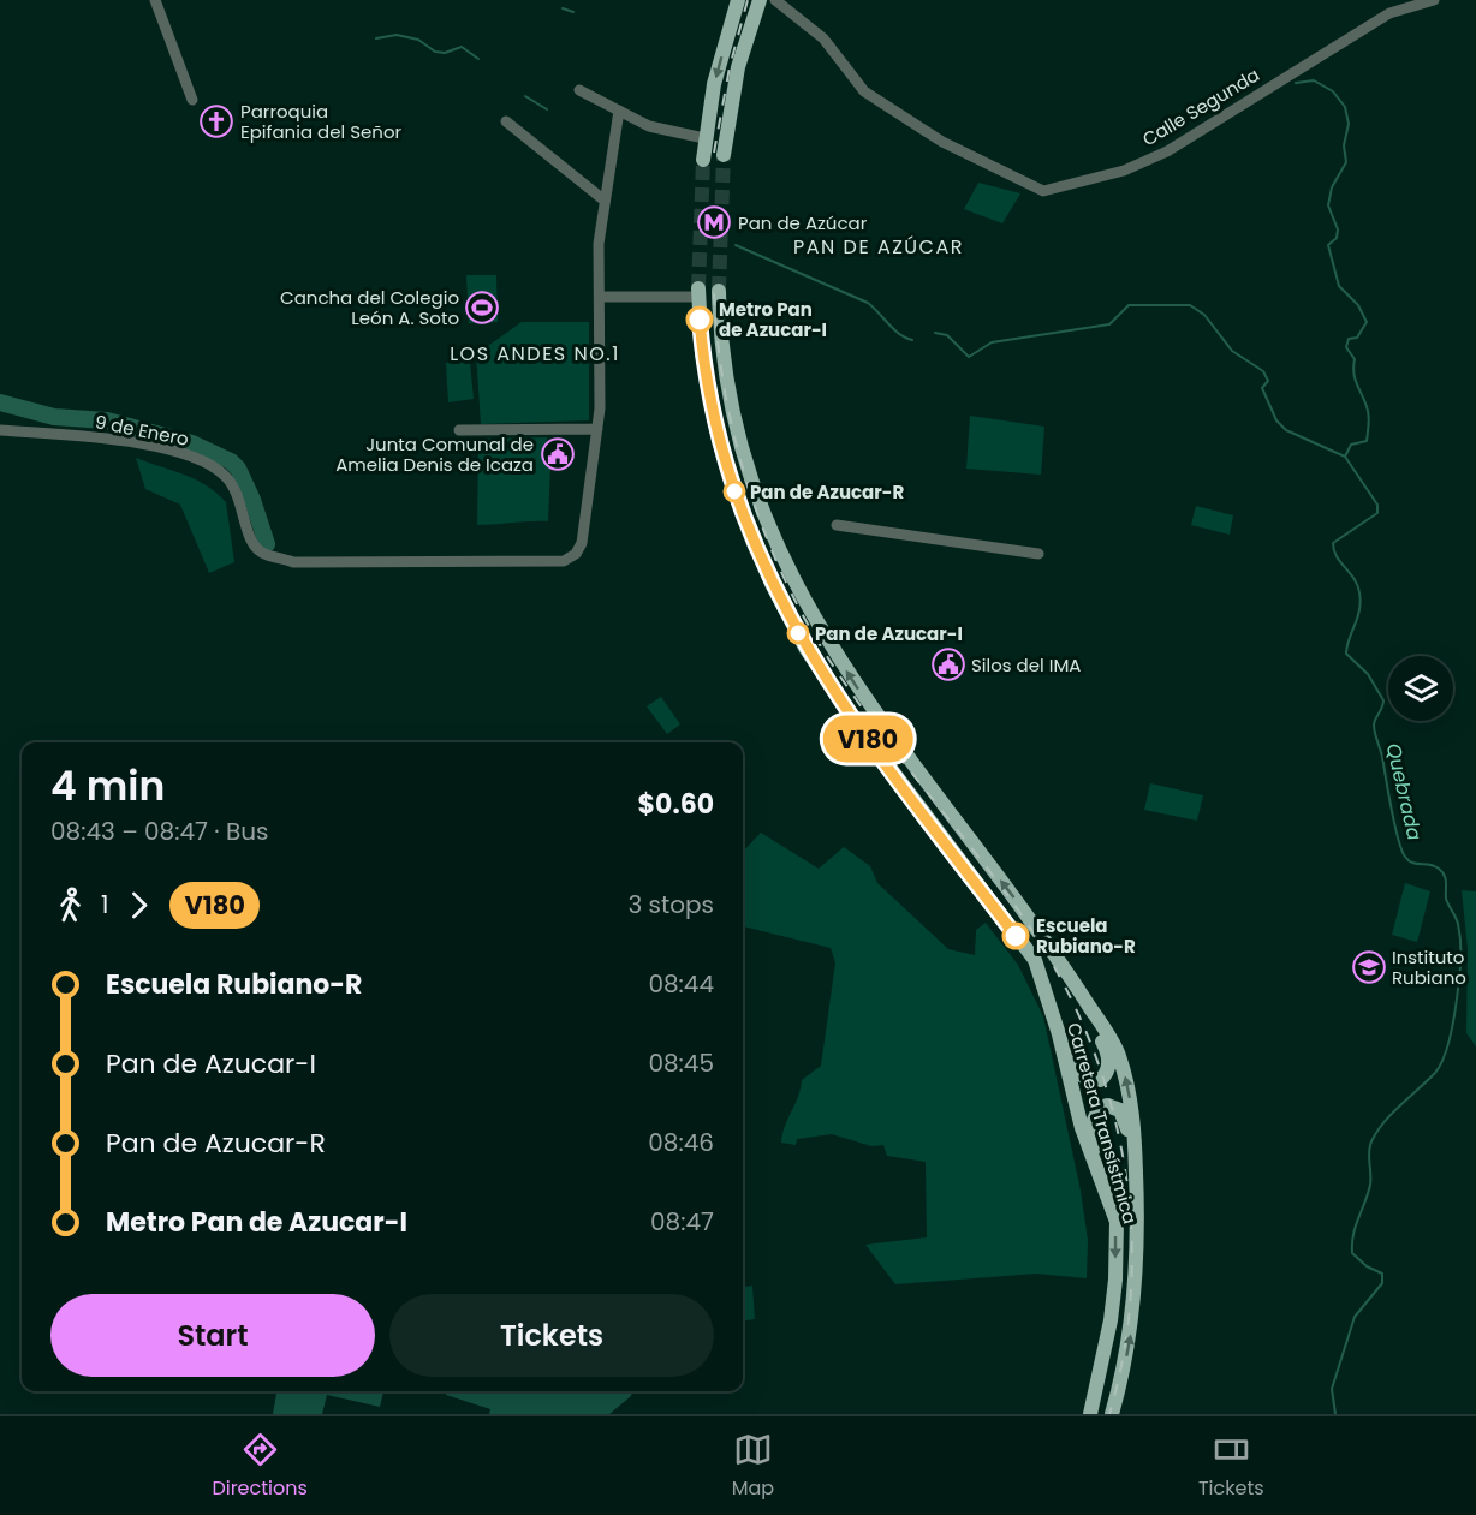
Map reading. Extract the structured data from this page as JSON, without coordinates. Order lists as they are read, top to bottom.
{
  "streets": {
    "main road": ["Carretera Transístmica"],
    "street": ["Calle Segunda", "9 de Enero"]
  },
  "districts": ["PAN DE AZÚCAR", "LOS ANDES NO.1"],
  "water": ["Quebrada"],
  "places": {
    "church": ["Parroquia Epifania del Señor"],
    "metro station": ["Pan de Azúcar"],
    "sports": ["Cancha del Colegio León A. Soto"],
    "other": [
      "Metro Pan de Azucar-I",
      "Pan de Azucar-R",
      "Pan de Azucar-I",
      "Escuela Rubiano-R"
    ],
    "public building": ["Junta Comunal de Amelia Denis de Icaza", "Silos del IMA"],
    "school or university": ["Instituto Rubiano"]
  },
  "lines": ["bus line V180"],
  "page": {
    "on_map": "V180",
    "heading": ["4 min", "08:43 – 08:47 · Bus", "$0.60"],
    "legs": ["1", "V180", "3 stops"],
    "list": [
      {
        "name": "Escuela Rubiano-R",
        "value": "08:44"
      },
      {
        "name": "Pan de Azucar-I",
        "value": "08:45"
      },
      {
        "name": "Pan de Azucar-R",
        "value": "08:46"
      },
      {
        "name": "Metro Pan de Azucar-I",
        "value": "08:47"
      }
    ],
    "buttons": ["Start", "Tickets"],
    "tabs": ["Directions", "Map", "Tickets"]
  }
}
